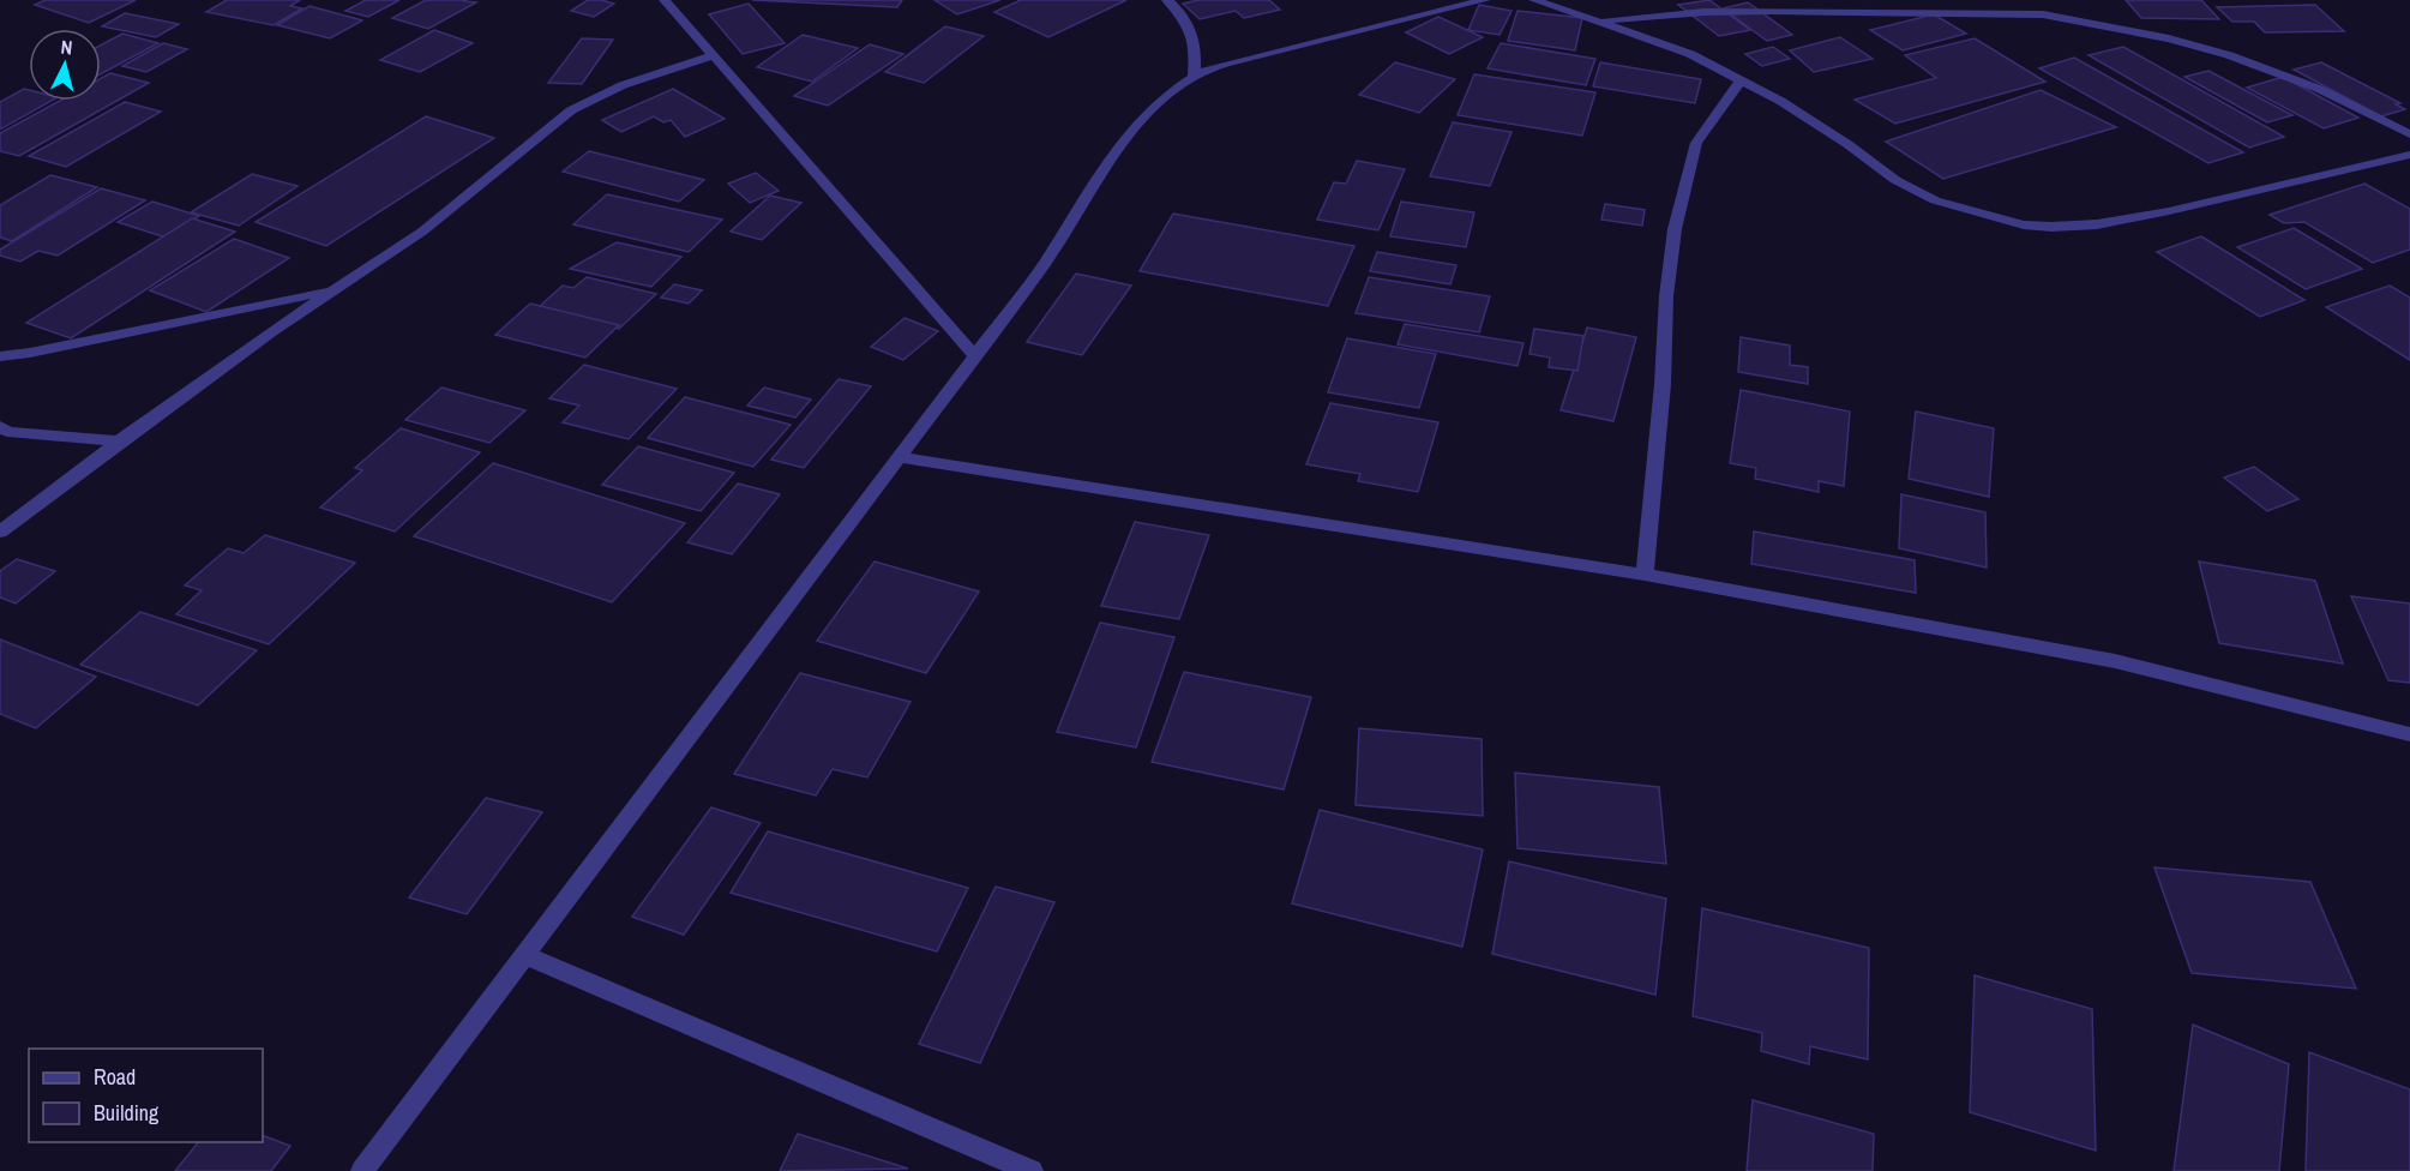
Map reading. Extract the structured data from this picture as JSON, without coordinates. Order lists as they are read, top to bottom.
{
  "legend": ["Road", "Building"],
  "north": "top"
}
